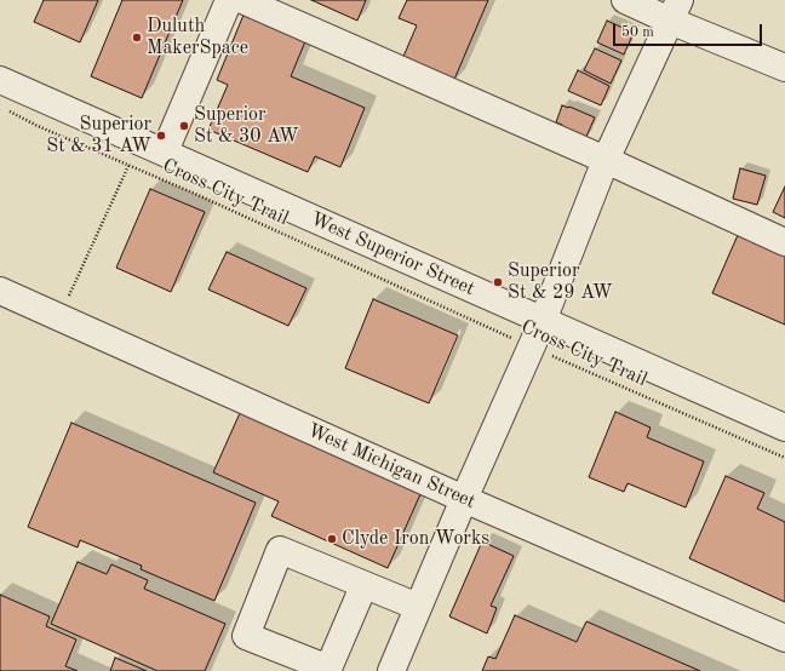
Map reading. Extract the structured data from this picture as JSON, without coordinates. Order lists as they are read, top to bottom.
{
  "streets": {
    "street": ["West Superior Street", "West Michigan Street"],
    "path": ["Cross City Trail"]
  },
  "places": [
    "Duluth MakerSpace",
    "Superior St & 30 AW",
    "Superior St & 31 AW",
    "Superior St & 29 AW",
    "Clyde Iron Works"
  ],
  "scale_bar": "50 m"
}
